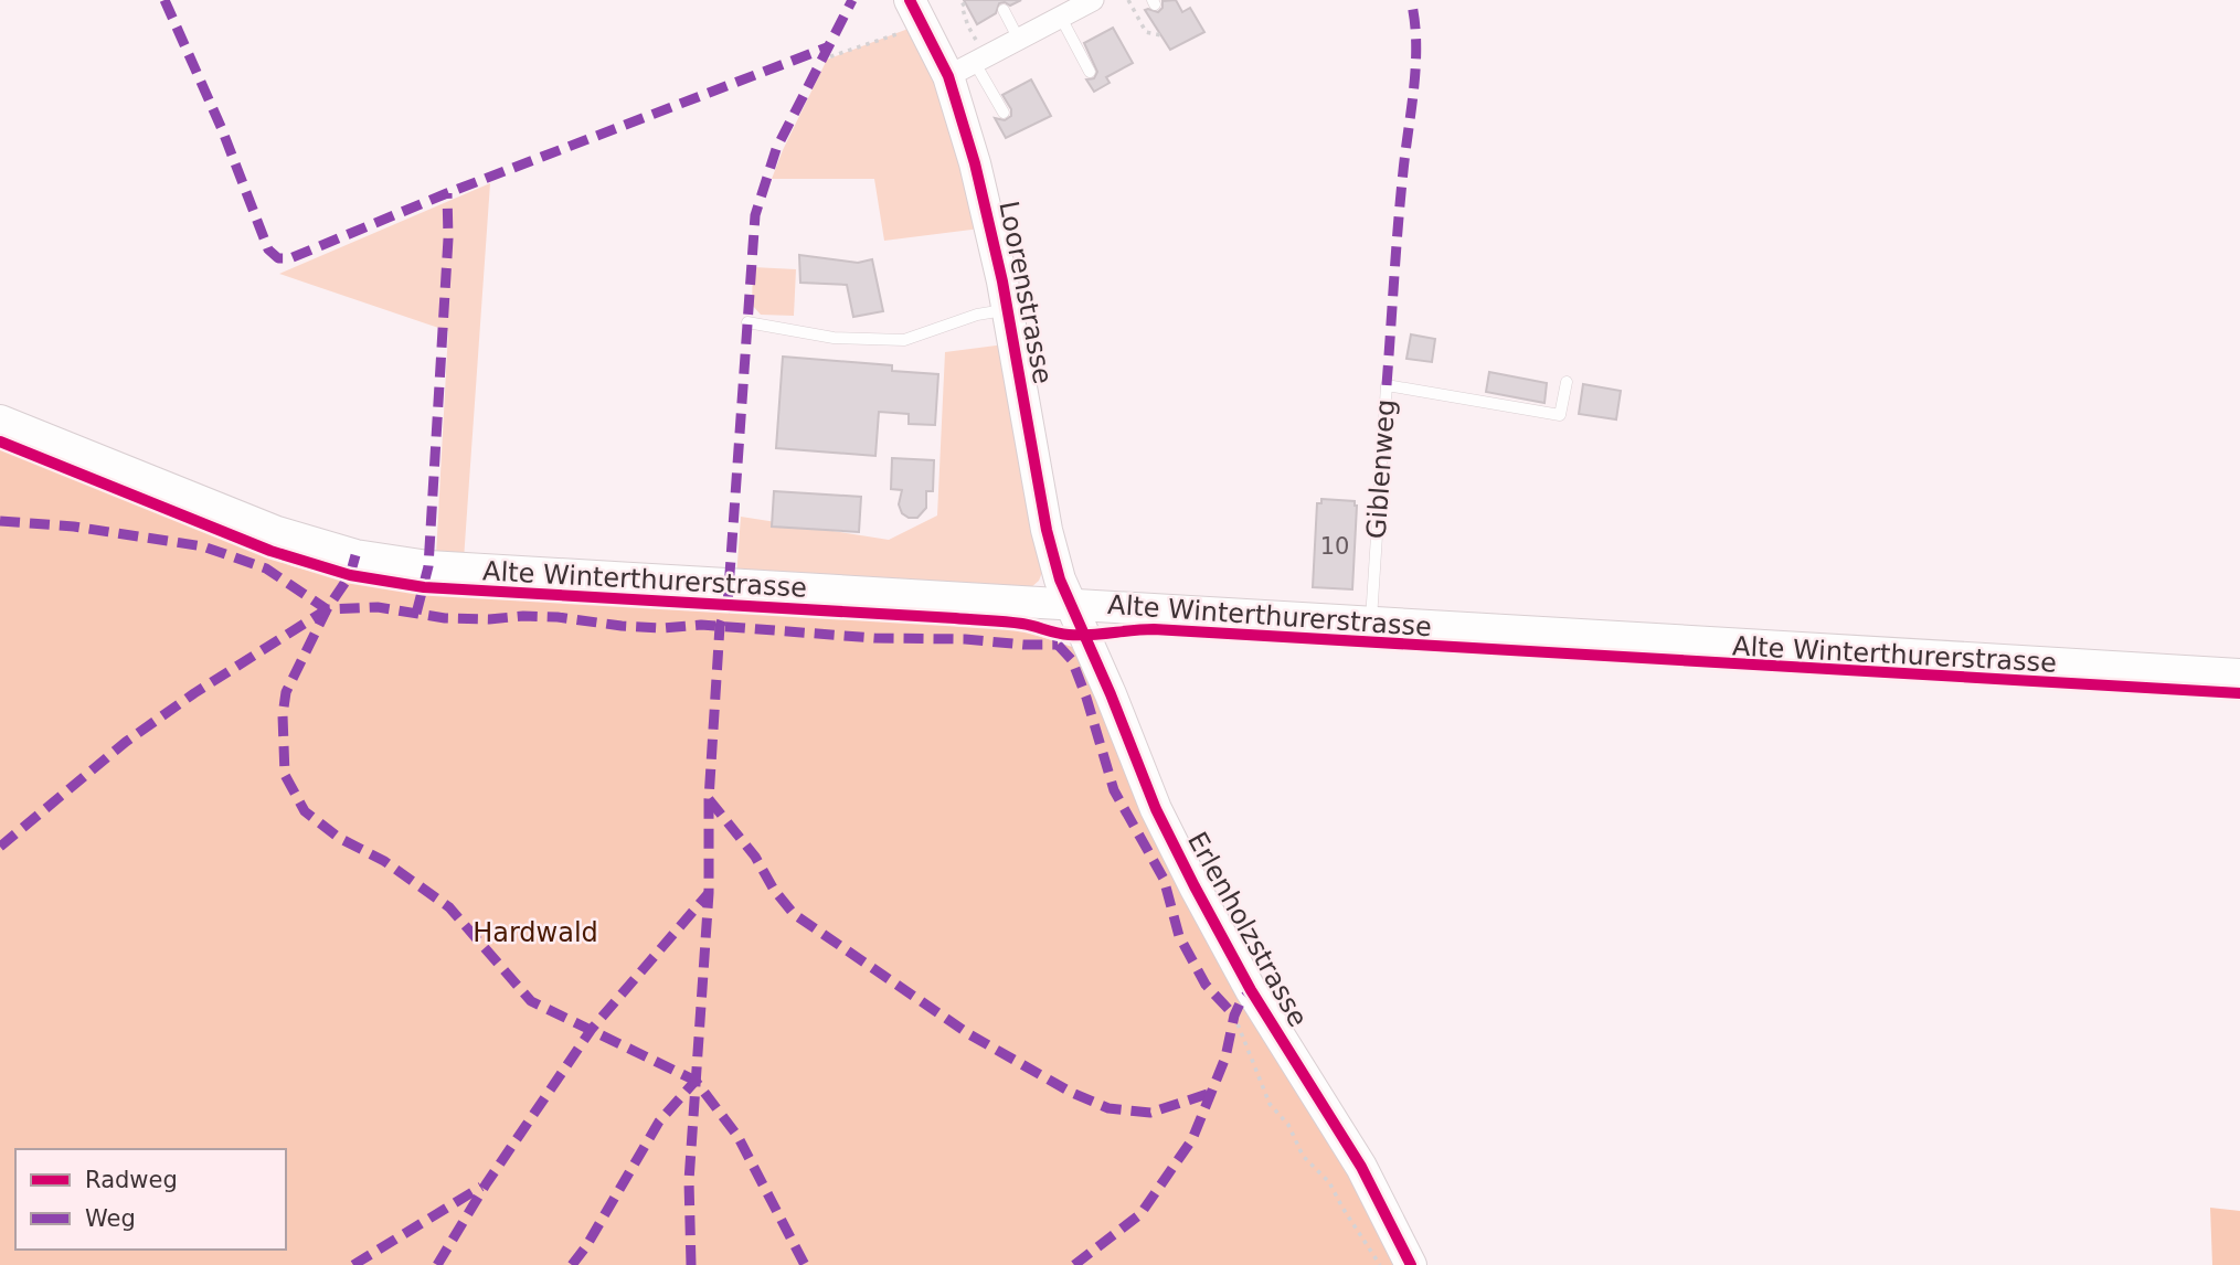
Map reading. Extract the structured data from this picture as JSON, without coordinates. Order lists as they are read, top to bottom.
{
  "streets": {
    "main road": ["Loorenstrasse", "Alte Winterthurerstrasse", "Erlenholzstrasse"],
    "lane": ["Giblenweg"]
  },
  "crossings": [
    ["Loorenstrasse", "Alte Winterthurerstrasse"],
    ["Loorenstrasse", "Erlenholzstrasse"],
    ["Giblenweg", "Alte Winterthurerstrasse"],
    ["Alte Winterthurerstrasse", "Erlenholzstrasse"]
  ],
  "parks": ["Hardwald"],
  "house_numbers": ["10"],
  "legend": ["Radweg", "Weg"]
}
